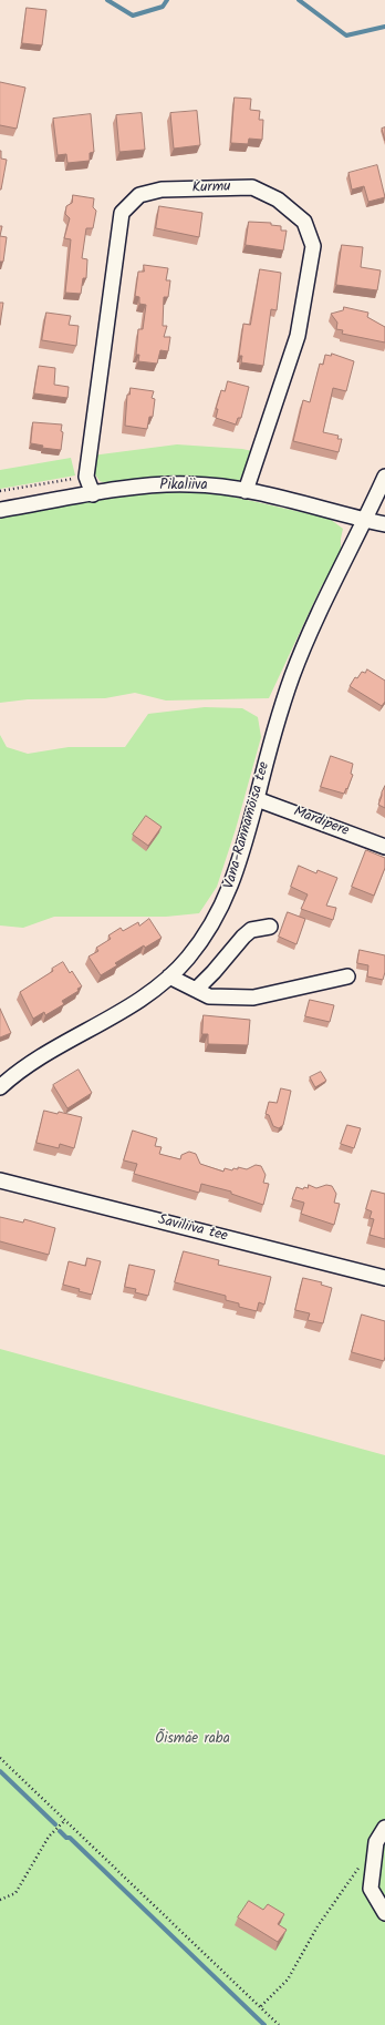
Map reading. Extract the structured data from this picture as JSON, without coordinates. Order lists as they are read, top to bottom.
{
  "streets": {
    "street": [
      "Kurmu",
      "Pikaliiva",
      "Mardipere",
      "Vana-Rannamõisa tee",
      "Saviliiva tee"
    ]
  },
  "crossings": [
    ["Kurmu", "Pikaliiva"],
    ["Pikaliiva", "Vana-Rannamõisa tee"],
    ["Mardipere", "Vana-Rannamõisa tee"]
  ],
  "parks": ["Õismäe raba"]
}
